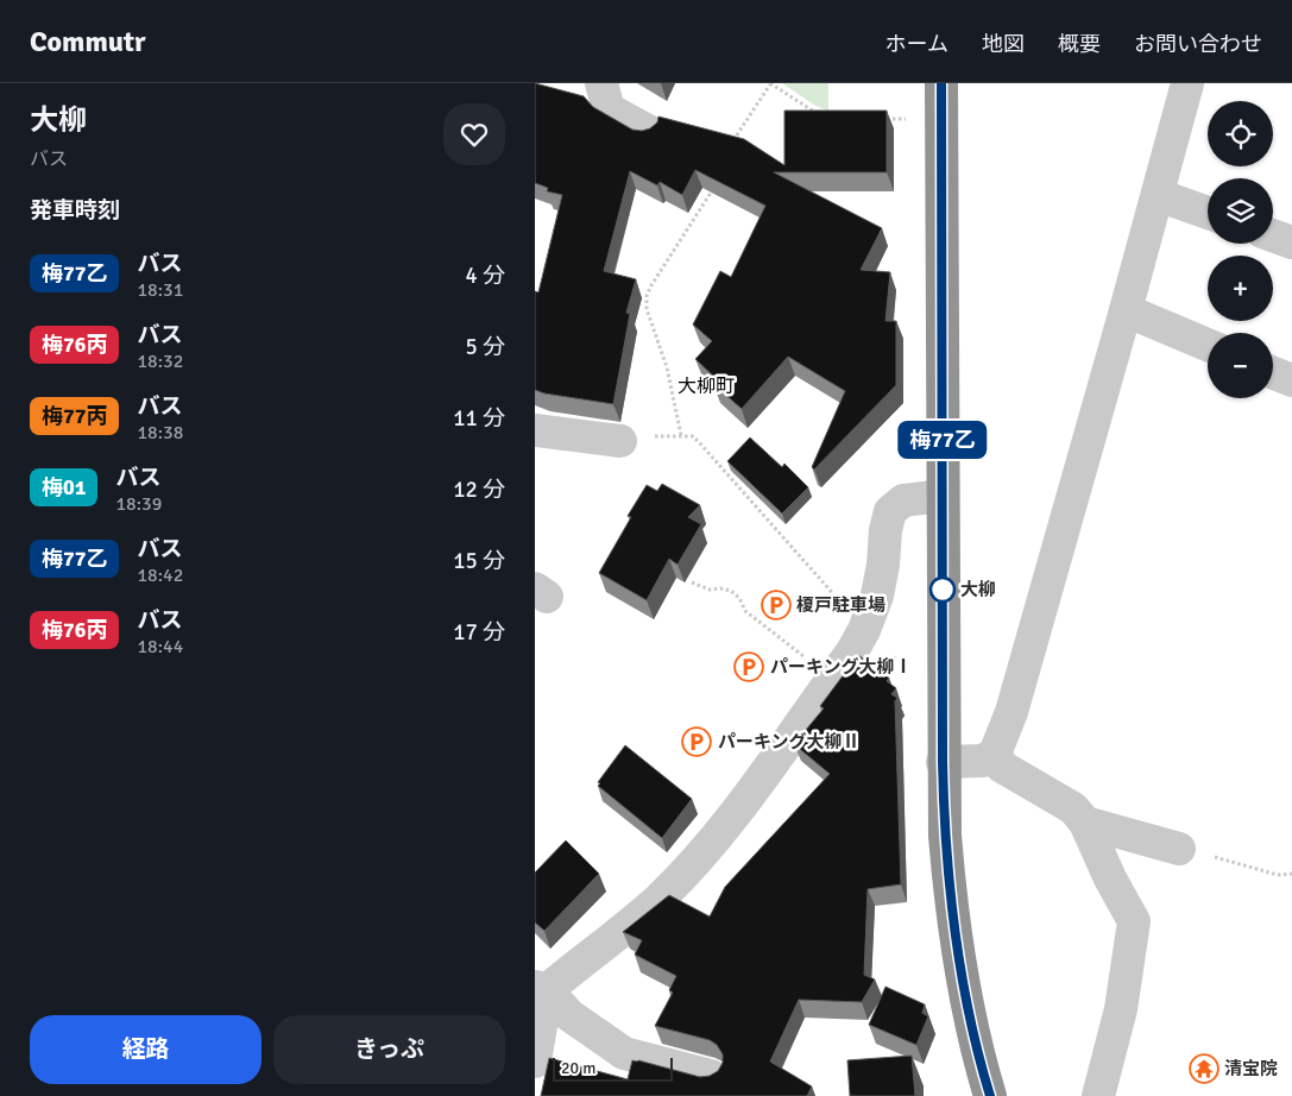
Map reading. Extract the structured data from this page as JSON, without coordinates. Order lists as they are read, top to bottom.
{
  "districts": ["大柳町"],
  "places": {
    "other": ["大柳"],
    "parking": ["榎戸駐車場", "パーキング大柳Ⅰ", "パーキング大柳Ⅱ"],
    "temple": ["清宝院"]
  },
  "lines": ["bus line 梅77乙"],
  "scale_bar": "20 m",
  "page": {
    "header": "Commutr",
    "nav": [
      "ホーム",
      "地図",
      "概要",
      "お問い合わせ"
    ],
    "heading": [
      ["大柳", "バス"],
      "発車時刻"
    ],
    "on_map": "梅77乙",
    "map_buttons": ["+", "−"],
    "list": [
      {
        "mark": "梅77乙",
        "name": "バス",
        "note": "18:31",
        "value": "4 分"
      },
      {
        "mark": "梅76丙",
        "name": "バス",
        "note": "18:32",
        "value": "5 分"
      },
      {
        "mark": "梅77丙",
        "name": "バス",
        "note": "18:38",
        "value": "11 分"
      },
      {
        "mark": "梅01",
        "name": "バス",
        "note": "18:39",
        "value": "12 分"
      },
      {
        "mark": "梅77乙",
        "name": "バス",
        "note": "18:42",
        "value": "15 分"
      },
      {
        "mark": "梅76丙",
        "name": "バス",
        "note": "18:44",
        "value": "17 分"
      }
    ],
    "buttons": ["経路", "きっぷ"],
    "scale": "20 m"
  }
}
